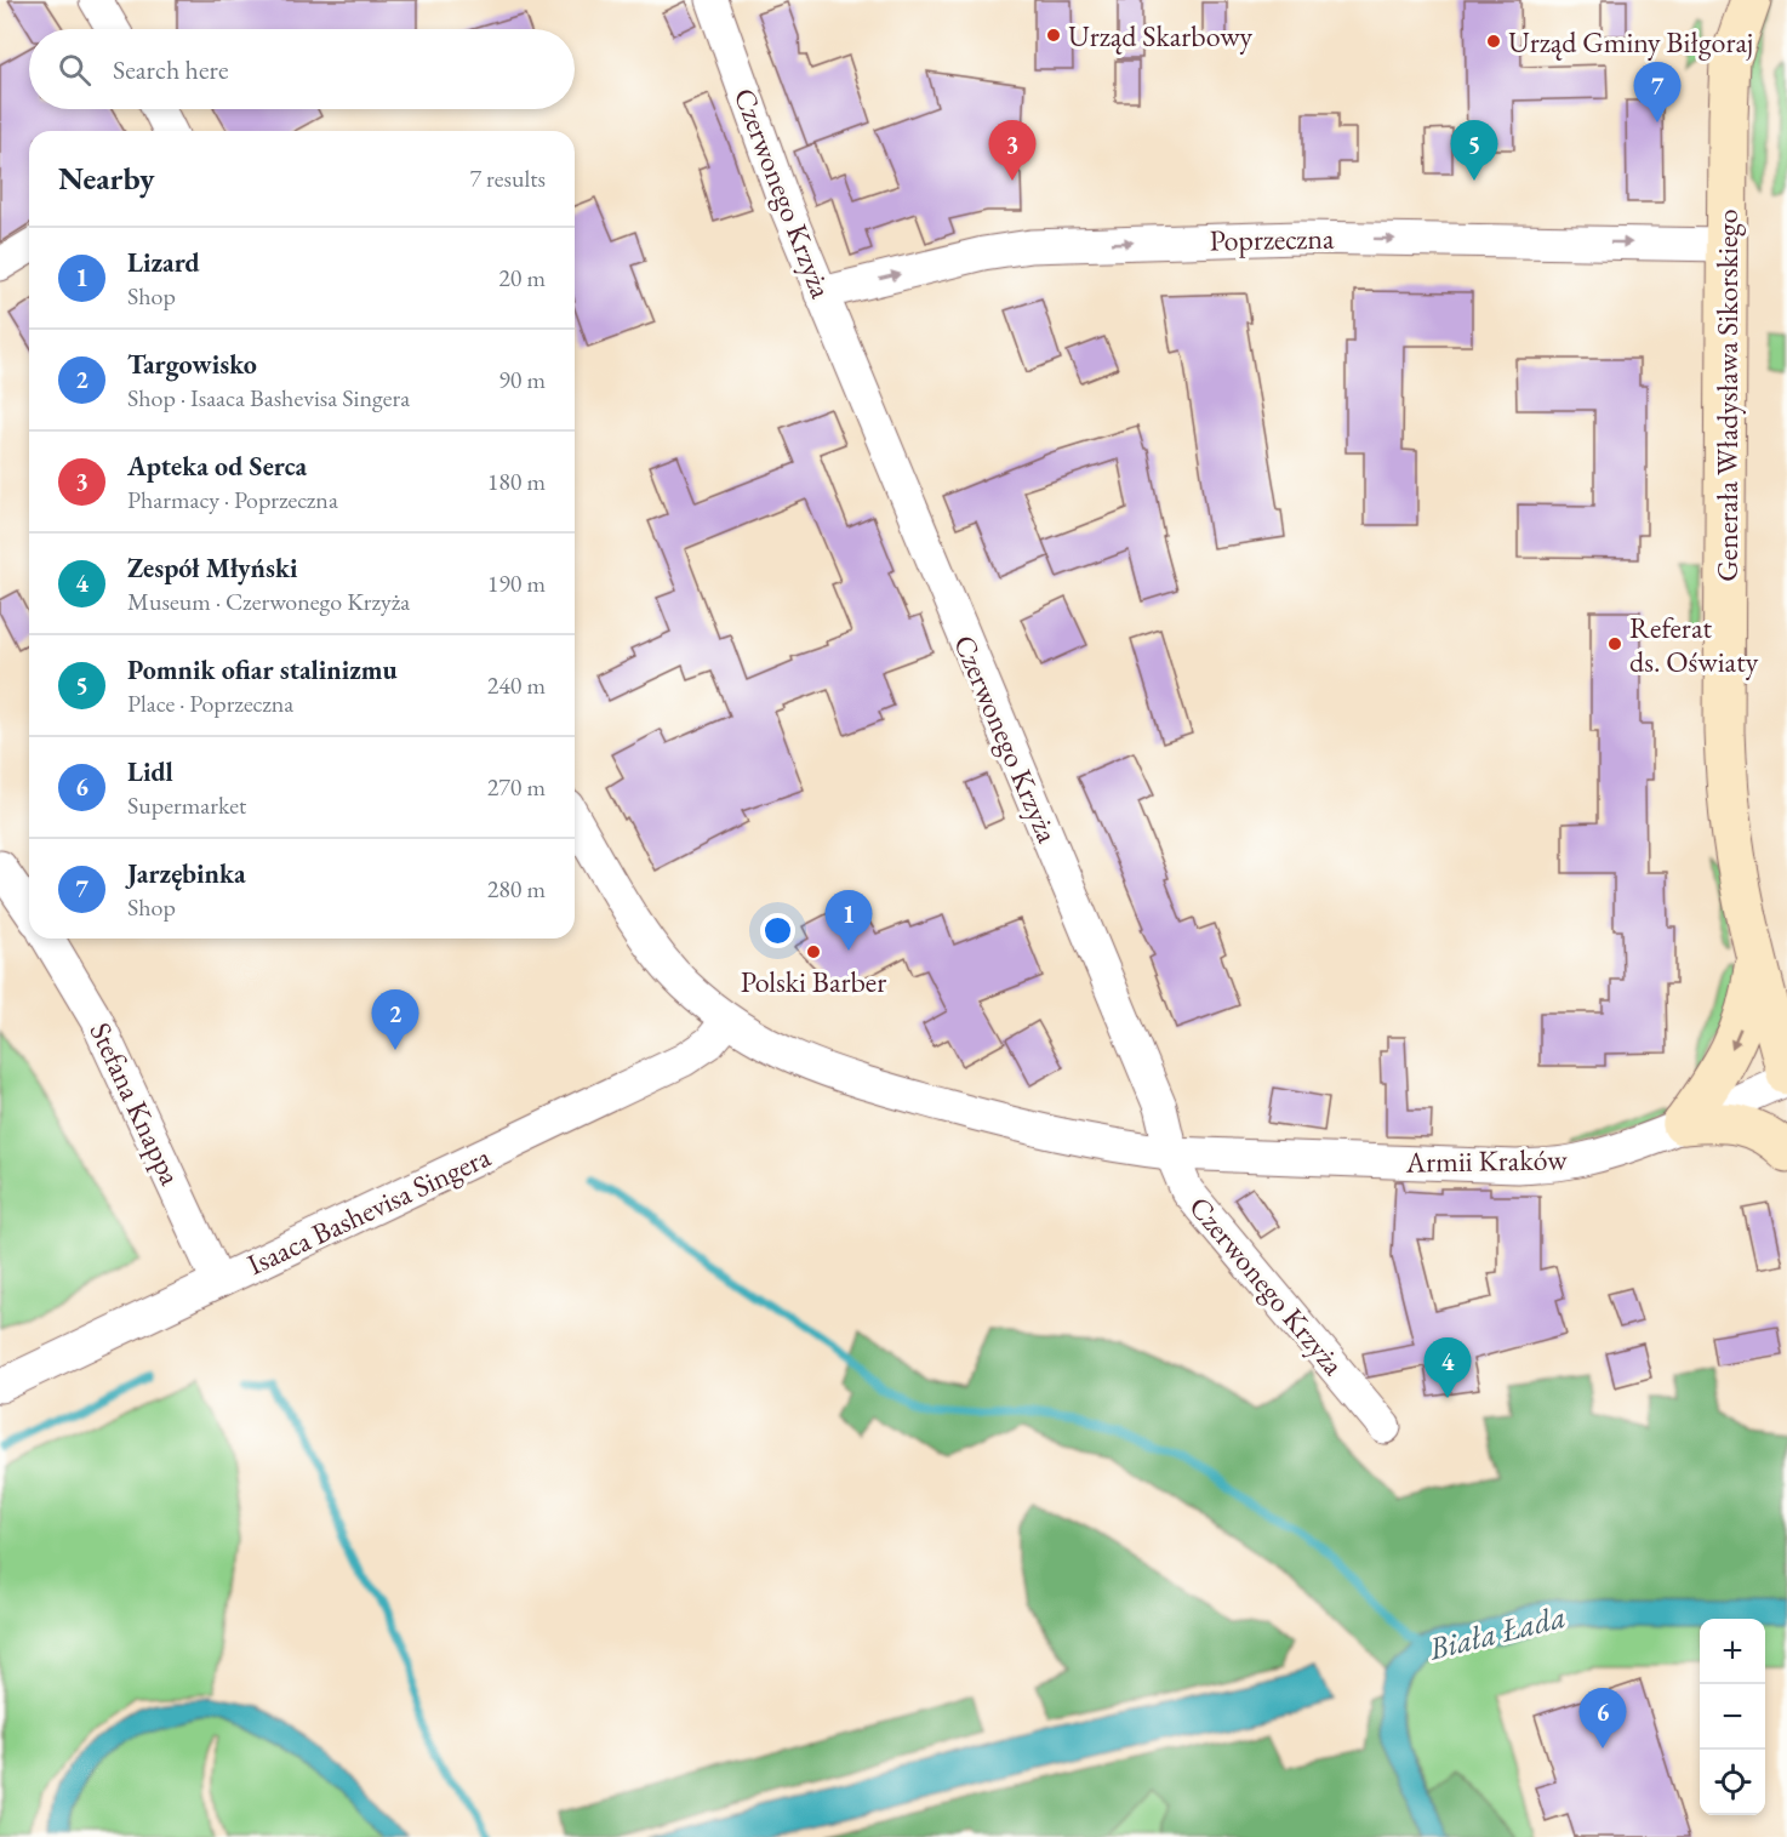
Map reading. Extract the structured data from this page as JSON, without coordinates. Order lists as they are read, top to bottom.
{
  "streets": {
    "street": [
      "Czerwonego Krzyża",
      "Poprzeczna",
      "Generała Władysława Sikorskiego",
      "Stefana Knappa",
      "Armii Kraków",
      "Isaaca Bashevisa Singera"
    ]
  },
  "crossings": [
    ["Czerwonego Krzyża", "Poprzeczna"],
    ["Czerwonego Krzyża", "Armii Kraków"],
    ["Poprzeczna", "Generała Władysława Sikorskiego"],
    ["Generała Władysława Sikorskiego", "Armii Kraków"],
    ["Stefana Knappa", "Isaaca Bashevisa Singera"],
    ["Armii Kraków", "Isaaca Bashevisa Singera"]
  ],
  "one_way": ["Poprzeczna"],
  "water": ["Biała Łada"],
  "places": [
    "Urząd Skarbowy",
    "Urząd Gminy Biłgoraj",
    "Referat ds. Oświaty",
    "Polski Barber"
  ],
  "page": {
    "search": "Search here",
    "pins": [
      "7",
      "3",
      "5",
      "1",
      "2",
      "4",
      "6"
    ],
    "heading": ["Nearby", "7 results"],
    "list": [
      {
        "mark": "1",
        "name": "Lizard",
        "note": "Shop",
        "value": "20 m"
      },
      {
        "mark": "2",
        "name": "Targowisko",
        "note": "Shop · Isaaca Bashevisa Singera",
        "value": "90 m"
      },
      {
        "mark": "3",
        "name": "Apteka od Serca",
        "note": "Pharmacy · Poprzeczna",
        "value": "180 m"
      },
      {
        "mark": "4",
        "name": "Zespół Młyński",
        "note": "Museum · Czerwonego Krzyża",
        "value": "190 m"
      },
      {
        "mark": "5",
        "name": "Pomnik ofiar stalinizmu",
        "note": "Place · Poprzeczna",
        "value": "240 m"
      },
      {
        "mark": "6",
        "name": "Lidl",
        "note": "Supermarket",
        "value": "270 m"
      },
      {
        "mark": "7",
        "name": "Jarzębinka",
        "note": "Shop",
        "value": "280 m"
      }
    ],
    "map_buttons": ["+", "−"]
  }
}
